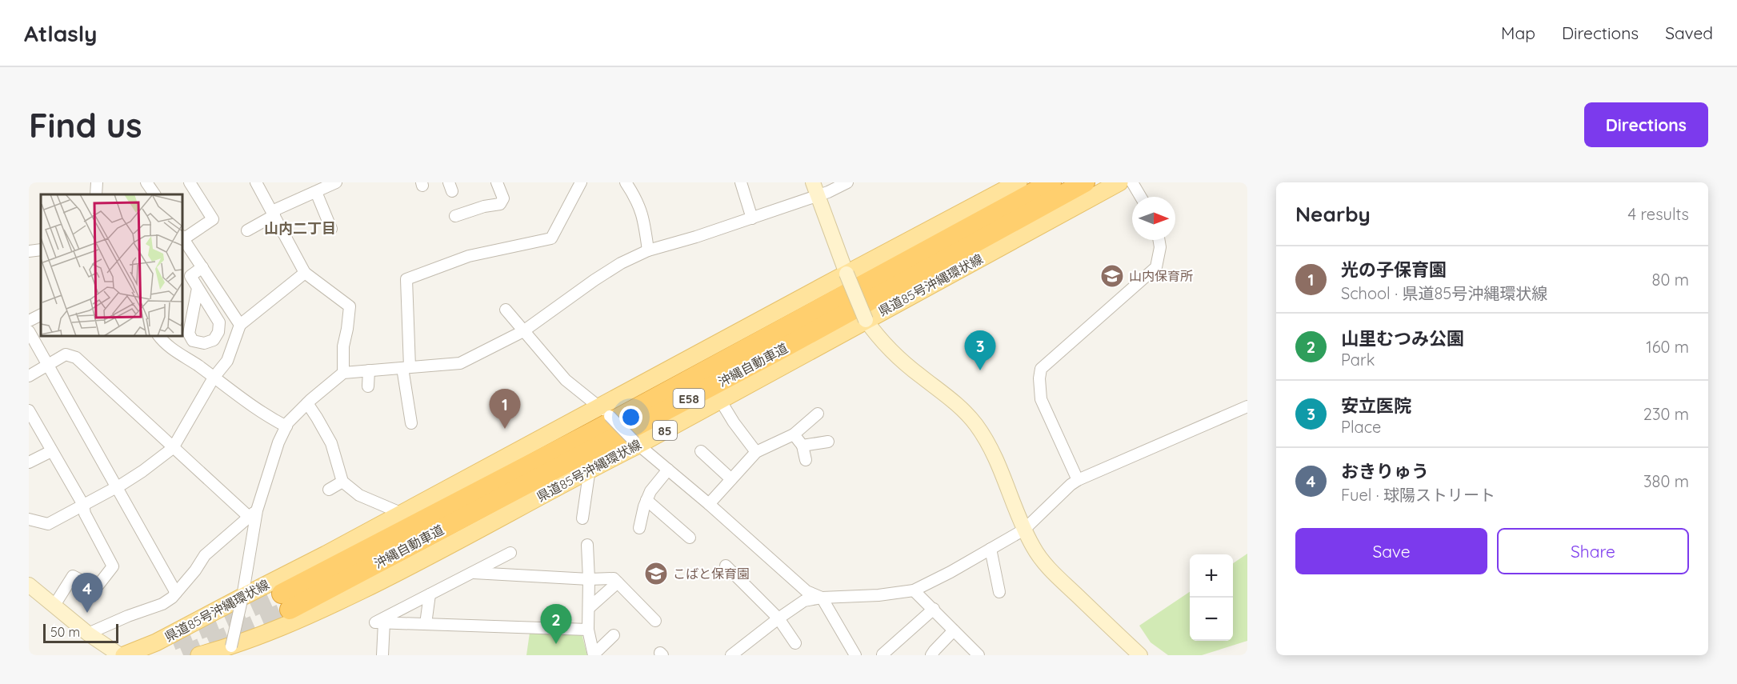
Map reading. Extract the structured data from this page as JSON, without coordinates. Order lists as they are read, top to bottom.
{
  "streets": {
    "highway": ["沖縄自動車道", "E58"],
    "main road": ["県道85号沖縄環状線", "85"]
  },
  "districts": ["山内二丁目"],
  "places": {
    "school or university": ["山内保育所", "こばと保育園"]
  },
  "scale_bar": "50 m",
  "north": "right",
  "page": {
    "header": "Atlasly",
    "nav": ["Map", "Directions", "Saved"],
    "buttons": [
      "Directions",
      ["Save", "Share"]
    ],
    "title": "Find us",
    "heading": ["Nearby", "4 results"],
    "list": [
      {
        "mark": "1",
        "name": "光の子保育園",
        "note": "School · 県道85号沖縄環状線",
        "value": "80 m"
      },
      {
        "mark": "2",
        "name": "山里むつみ公園",
        "note": "Park",
        "value": "160 m"
      },
      {
        "mark": "3",
        "name": "安立医院",
        "note": "Place",
        "value": "230 m"
      },
      {
        "mark": "4",
        "name": "おきりゅう",
        "note": "Fuel · 球陽ストリート",
        "value": "380 m"
      }
    ],
    "pins": [
      "3",
      "1",
      "4",
      "2"
    ],
    "map_buttons": ["+", "−"],
    "scale": "50 m"
  }
}
